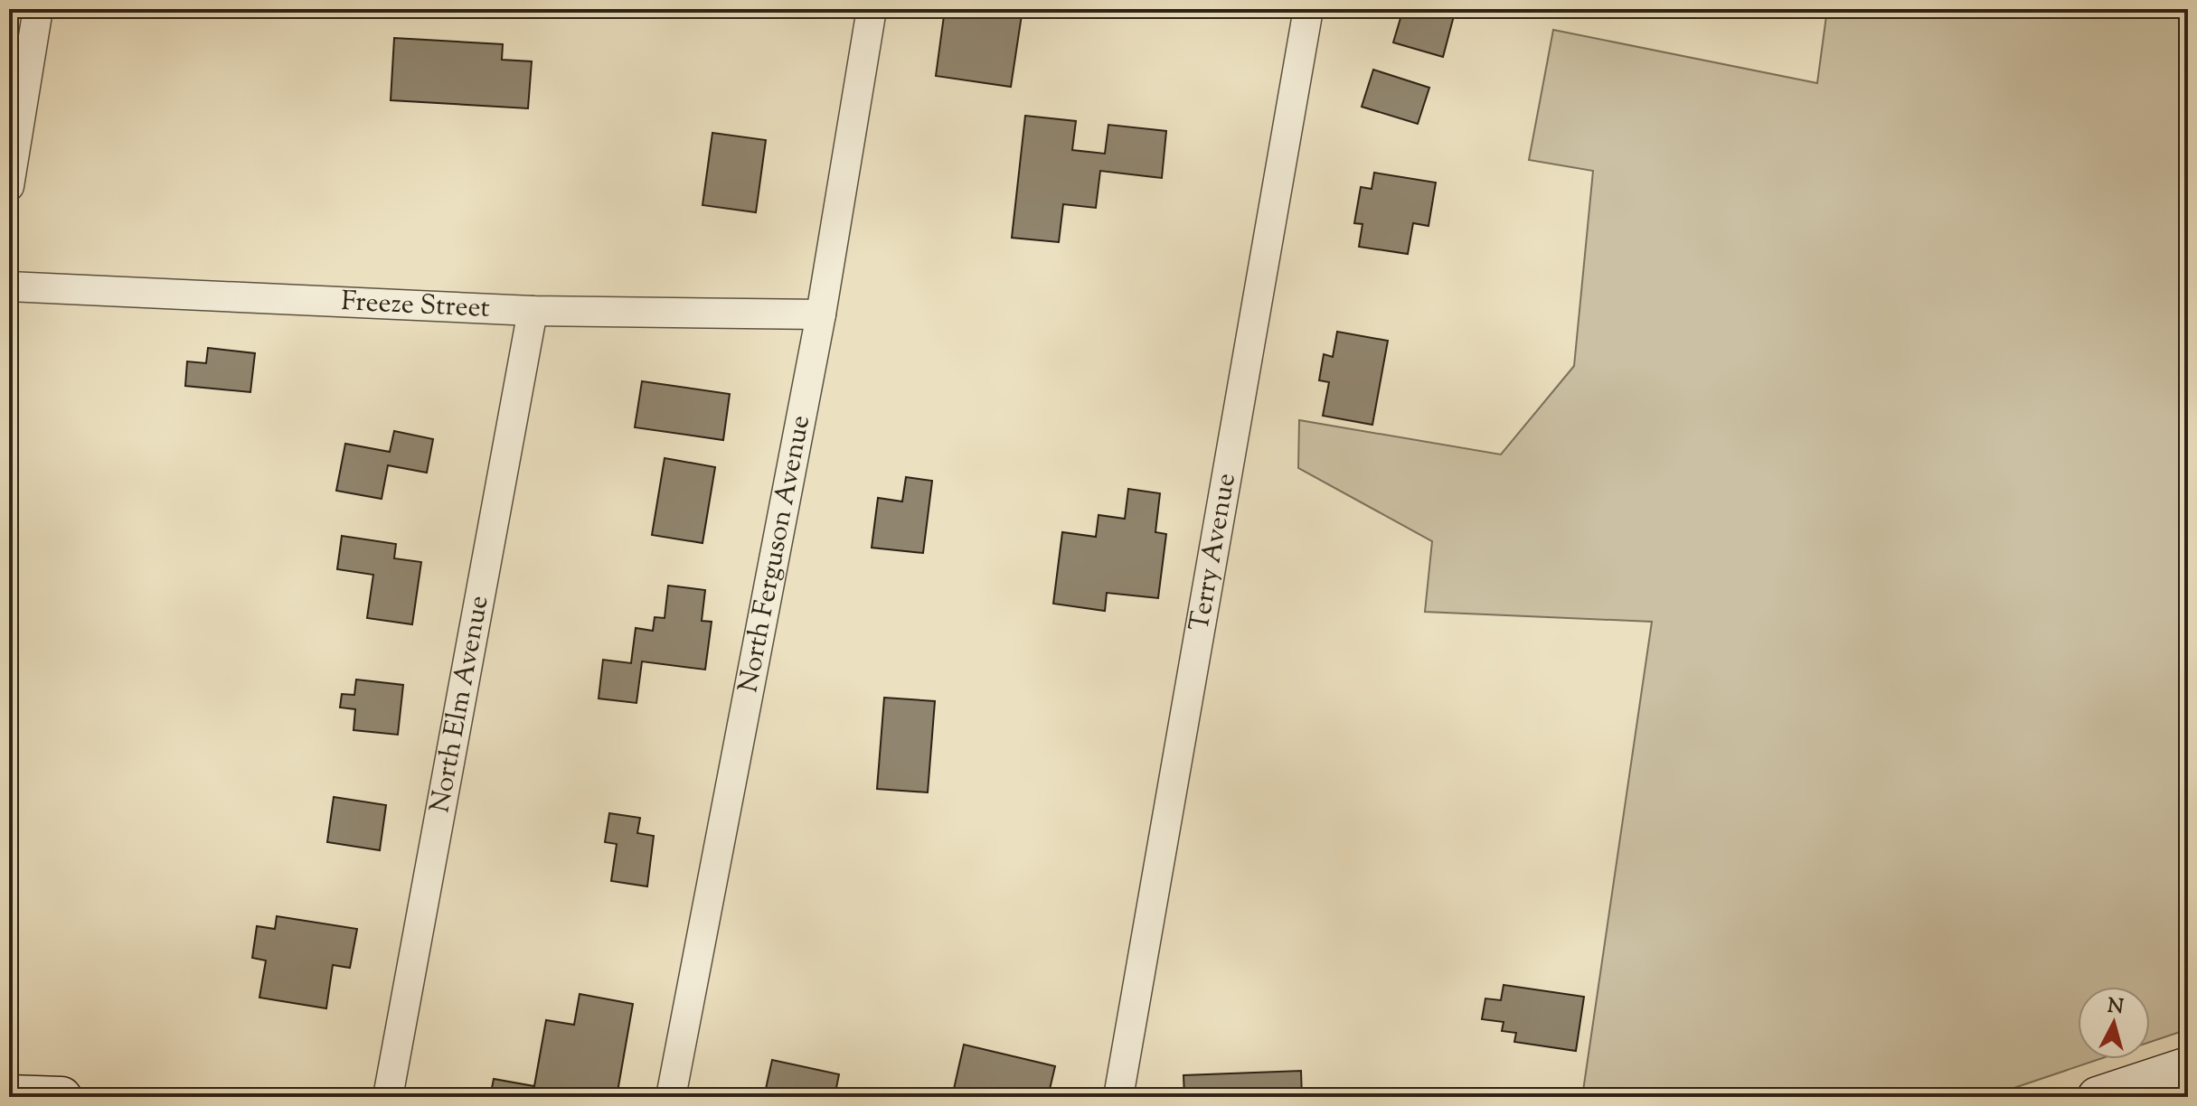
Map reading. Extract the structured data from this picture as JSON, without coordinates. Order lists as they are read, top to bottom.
{
  "streets": {
    "street": [
      "Freeze Street",
      "Terry Avenue",
      "North Ferguson Avenue",
      "North Elm Avenue"
    ]
  },
  "crossings": [
    ["Freeze Street", "North Ferguson Avenue"],
    ["Freeze Street", "North Elm Avenue"]
  ],
  "north": "top"
}
